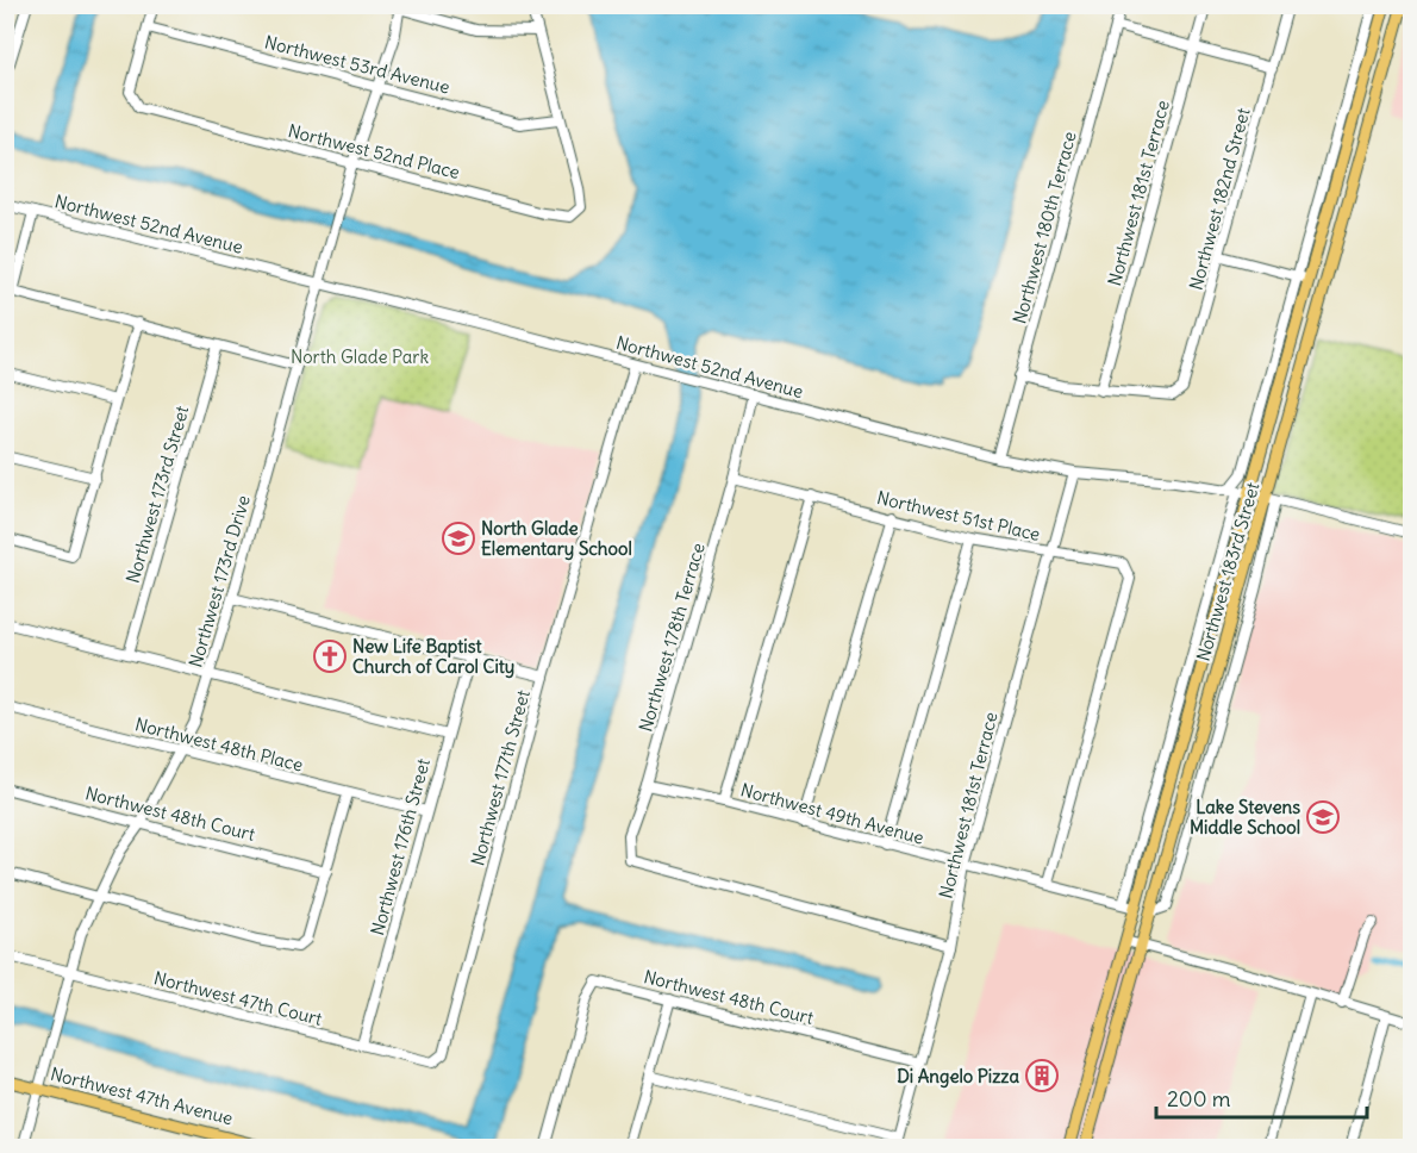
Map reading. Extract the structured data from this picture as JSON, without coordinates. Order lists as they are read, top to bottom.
{
  "streets": {
    "main road": ["Northwest 183rd Street", "Northwest 47th Avenue"],
    "street": [
      "Northwest 53rd Avenue",
      "Northwest 52nd Place",
      "Northwest 181st Terrace",
      "Northwest 182nd Street",
      "Northwest 52nd Avenue",
      "Northwest 180th Terrace",
      "Northwest 173rd Street",
      "Northwest 51st Place",
      "Northwest 173rd Drive",
      "Northwest 178th Terrace",
      "Northwest 48th Place",
      "Northwest 177th Street",
      "Northwest 48th Court",
      "Northwest 49th Avenue",
      "Northwest 176th Street",
      "Northwest 47th Court"
    ]
  },
  "crossings": [
    ["Northwest 53rd Avenue", "Northwest 52nd Place"],
    ["Northwest 53rd Avenue", "Northwest 173rd Drive"],
    ["Northwest 52nd Place", "Northwest 173rd Drive"],
    ["Northwest 181st Terrace", "Northwest 182nd Street"],
    ["Northwest 181st Terrace", "Northwest 52nd Avenue"],
    ["Northwest 181st Terrace", "Northwest 51st Place"],
    ["Northwest 181st Terrace", "Northwest 178th Terrace"],
    ["Northwest 181st Terrace", "Northwest 48th Court"],
    ["Northwest 181st Terrace", "Northwest 49th Avenue"],
    ["Northwest 52nd Avenue", "Northwest 180th Terrace"],
    ["Northwest 52nd Avenue", "Northwest 183rd Street"],
    ["Northwest 52nd Avenue", "Northwest 173rd Drive"],
    ["Northwest 52nd Avenue", "Northwest 178th Terrace"],
    ["Northwest 52nd Avenue", "Northwest 177th Street"],
    ["Northwest 51st Place", "Northwest 178th Terrace"],
    ["Northwest 51st Place", "Northwest 49th Avenue"],
    ["Northwest 183rd Street", "Northwest 49th Avenue"],
    ["Northwest 173rd Drive", "Northwest 48th Place"],
    ["Northwest 173rd Drive", "Northwest 48th Court"],
    ["Northwest 173rd Drive", "Northwest 47th Court"],
    ["Northwest 173rd Drive", "Northwest 47th Avenue"],
    ["Northwest 178th Terrace", "Northwest 49th Avenue"],
    ["Northwest 48th Place", "Northwest 176th Street"],
    ["Northwest 177th Street", "Northwest 47th Court"],
    ["Northwest 176th Street", "Northwest 47th Court"]
  ],
  "parks": ["North Glade Park"],
  "places": {
    "school or university": ["North Glade Elementary School", "Lake Stevens Middle School"],
    "church": ["New Life Baptist Church of Carol City"],
    "building": ["Di Angelo Pizza"]
  },
  "scale_bar": "200 m"
}
